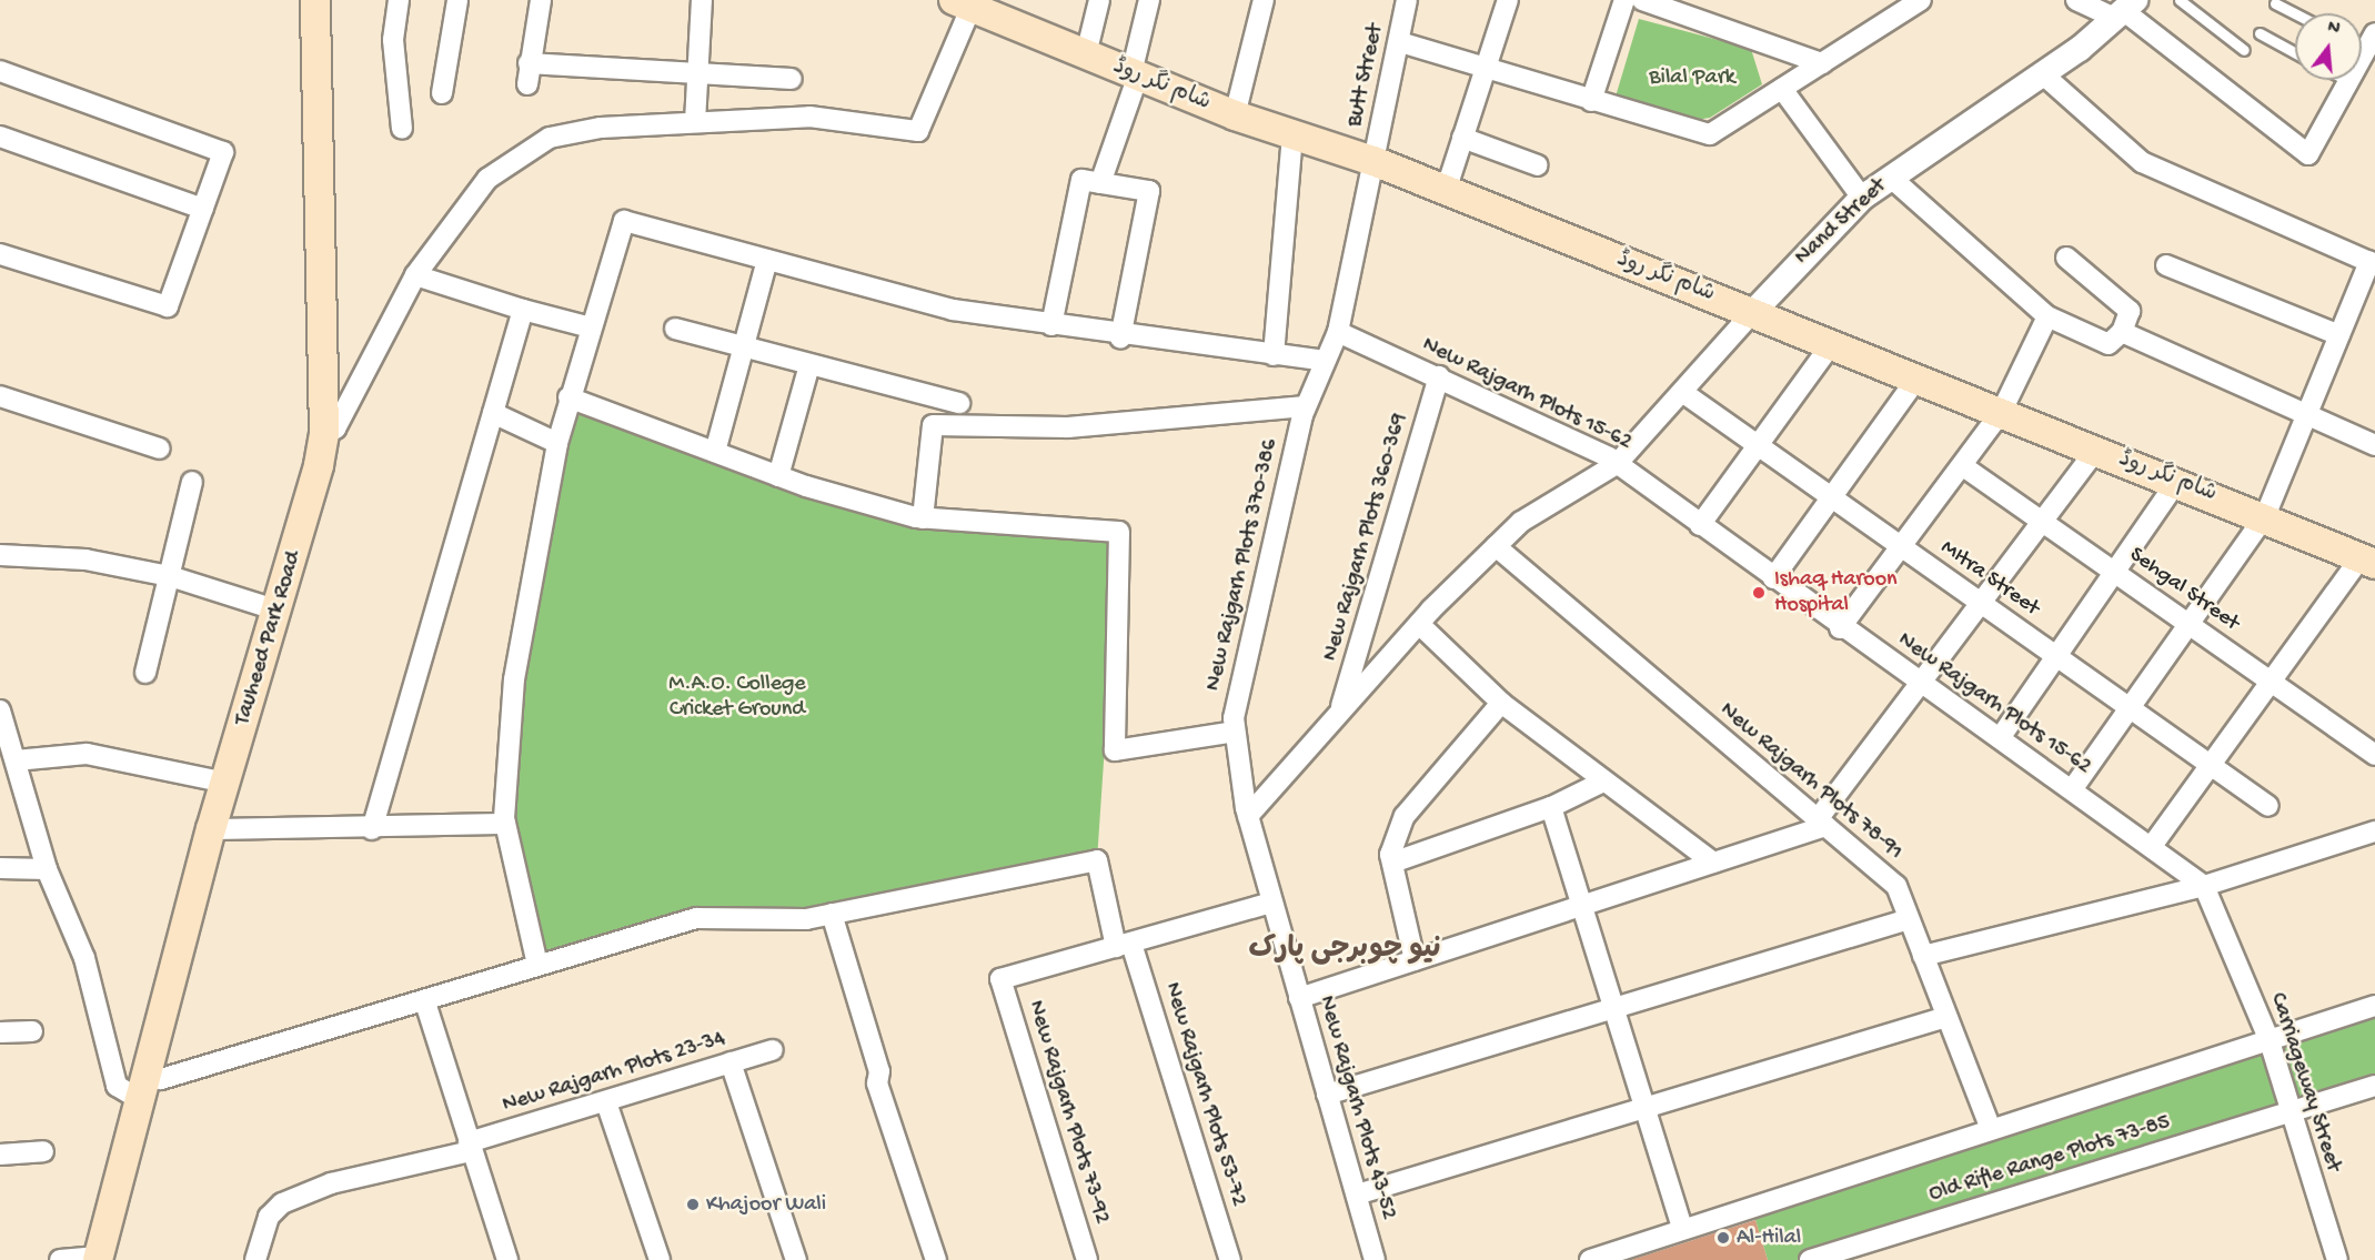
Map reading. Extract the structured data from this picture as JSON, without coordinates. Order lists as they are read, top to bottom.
{
  "streets": {
    "main road": ["شام نگر روڈ", "Tauheed Park Road"],
    "street": [
      "Butt Street",
      "Nand Street",
      "New Rajgarh Plots 15-62",
      "New Rajgarh Plots 360-369",
      "New Rajgarh Plots 370-386",
      "MItra Street",
      "Sehgal Street",
      "New Rajgarh Plots 78-91",
      "New Rajgarh Plots 23-34",
      "Carriageway Street",
      "New Rajgarh Plots 53-72",
      "New Rajgarh Plots 43-52",
      "New Rajgarh Plots 73-92",
      "Old Rifle Range Plots 73-85"
    ]
  },
  "crossings": [
    ["Butt Street", "شام نگر روڈ"],
    ["Butt Street", "New Rajgarh Plots 15-62"],
    ["Butt Street", "New Rajgarh Plots 370-386"],
    ["شام نگر روڈ", "Nand Street"],
    ["Nand Street", "New Rajgarh Plots 15-62"],
    ["Nand Street", "New Rajgarh Plots 360-369"],
    ["Nand Street", "New Rajgarh Plots 370-386"],
    ["Nand Street", "MItra Street"],
    ["Nand Street", "New Rajgarh Plots 78-91"],
    ["Nand Street", "New Rajgarh Plots 43-52"],
    ["New Rajgarh Plots 15-62", "New Rajgarh Plots 360-369"],
    ["New Rajgarh Plots 15-62", "New Rajgarh Plots 370-386"],
    ["New Rajgarh Plots 15-62", "Carriageway Street"],
    ["New Rajgarh Plots 370-386", "New Rajgarh Plots 43-52"],
    ["Carriageway Street", "Old Rifle Range Plots 73-85"],
    ["New Rajgarh Plots 53-72", "New Rajgarh Plots 73-92"]
  ],
  "districts": ["نیو چوبرجی پارک"],
  "parks": ["Bilal Park", "M.A.O. College Cricket Ground"],
  "places": ["Ishaq Haroon Hospital", "Khajoor Wali", "Al-Hilal"],
  "north": "top"
}
